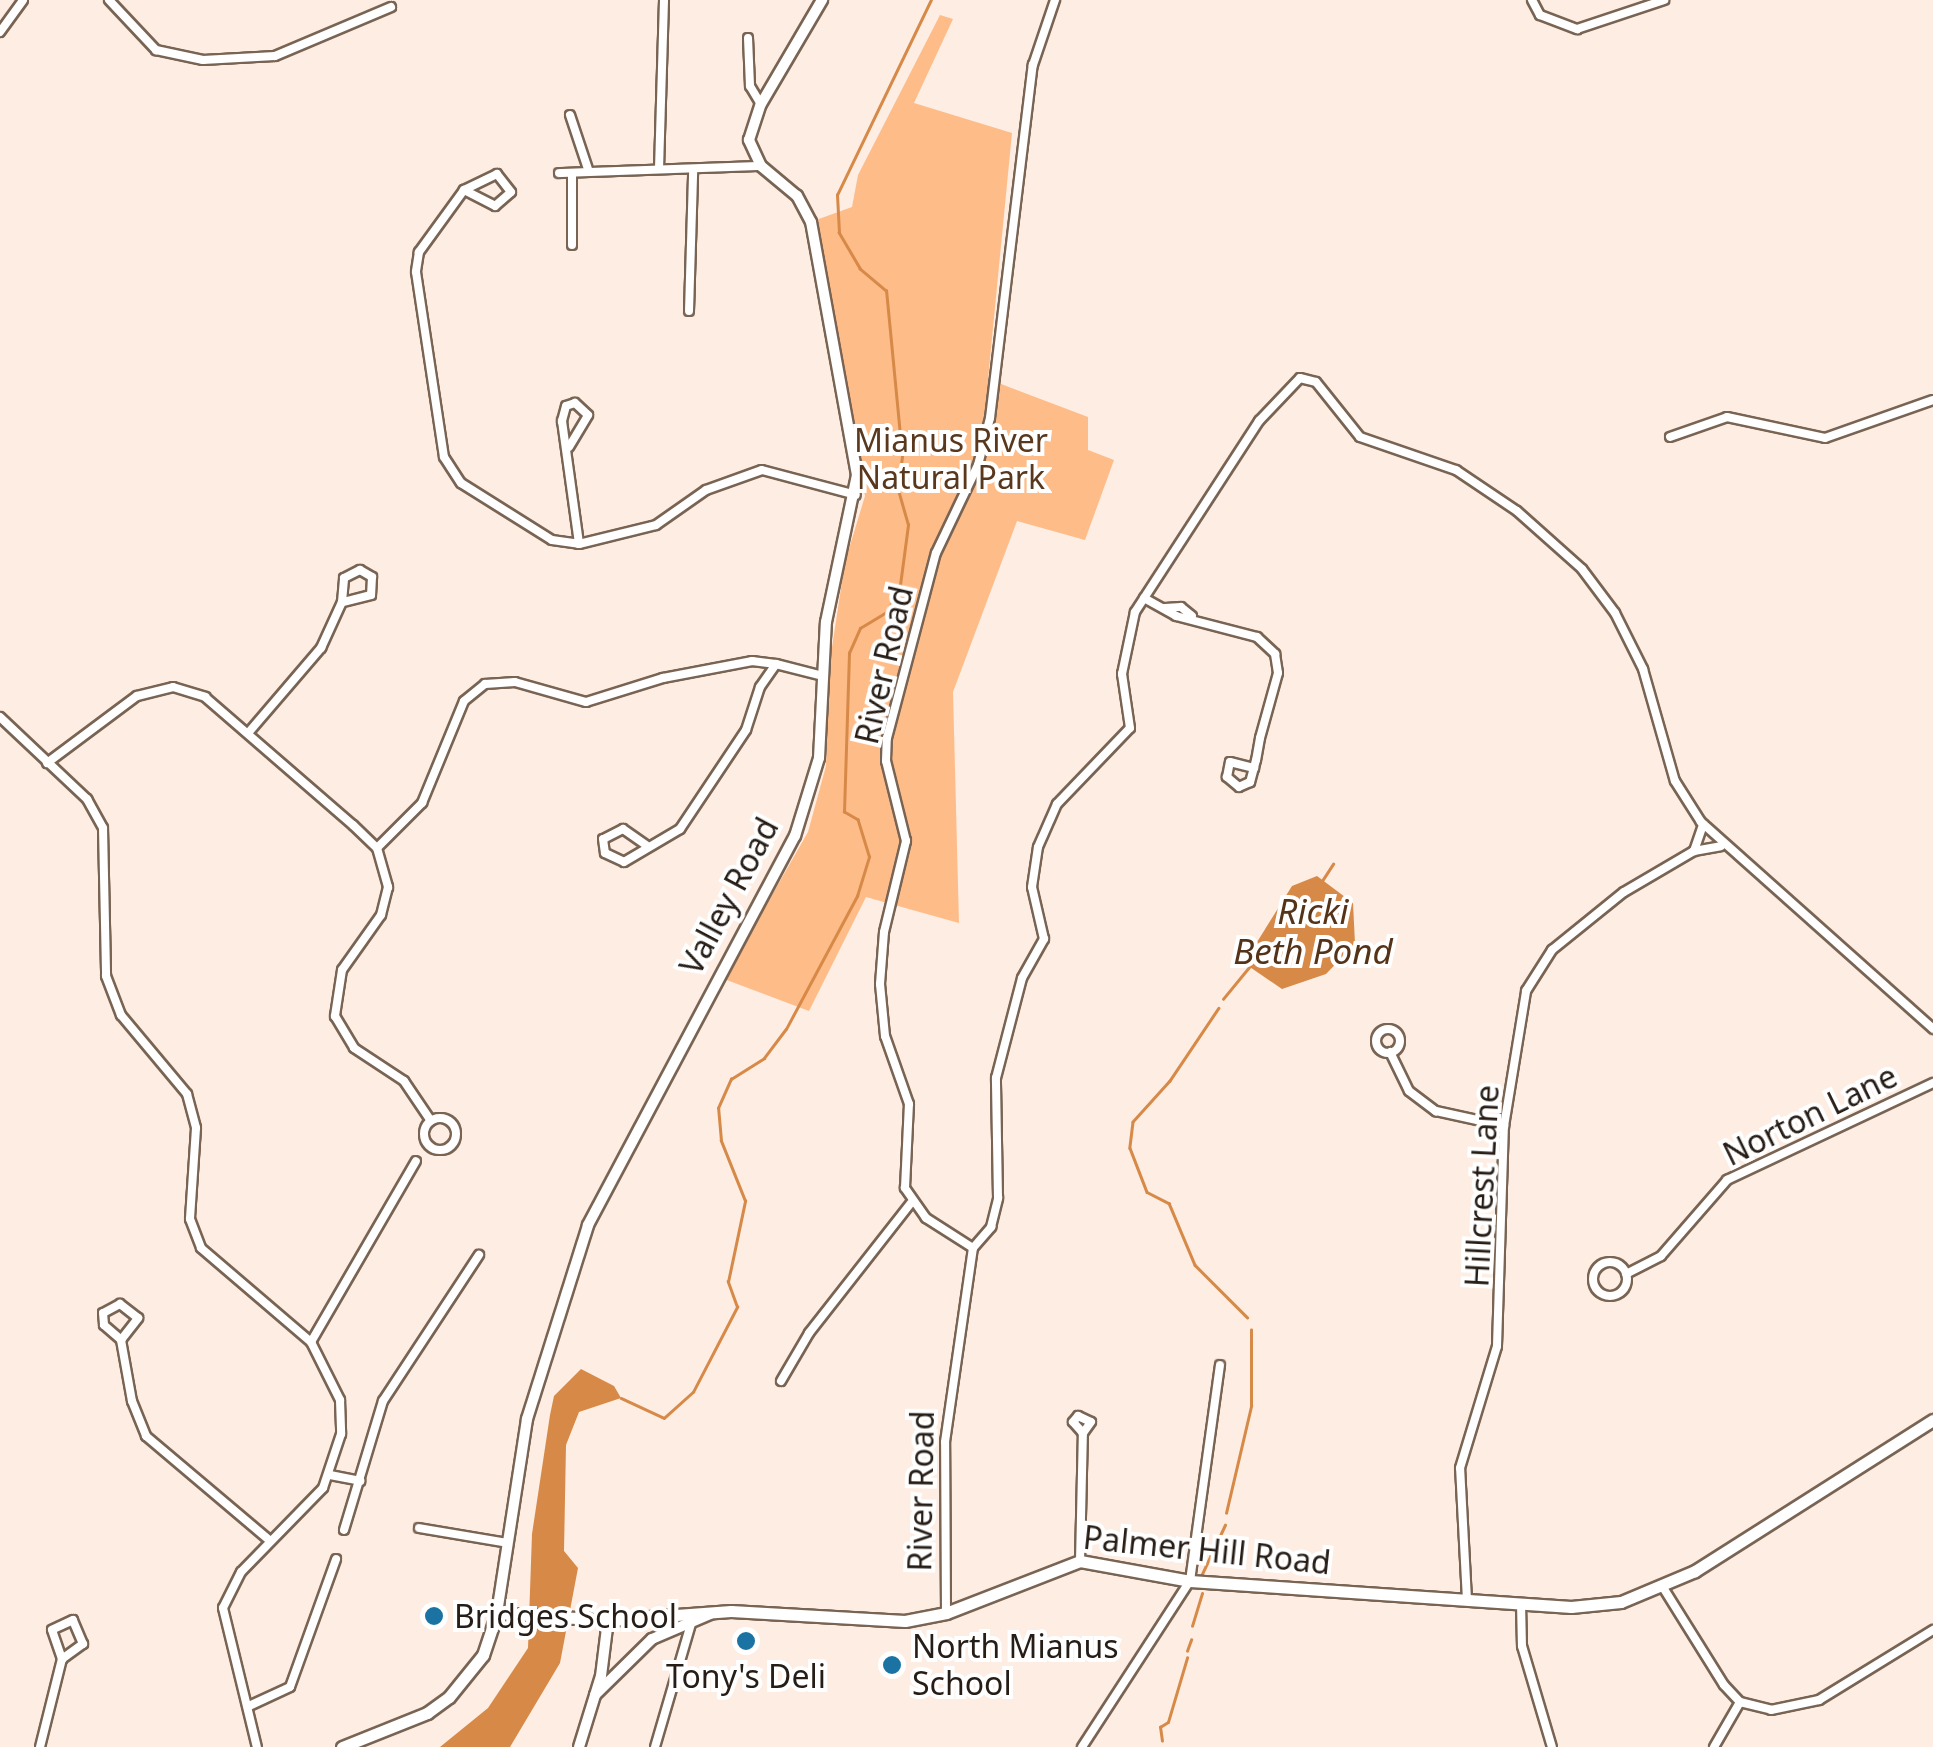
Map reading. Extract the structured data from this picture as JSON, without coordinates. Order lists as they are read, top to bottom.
{
  "streets": {
    "main road": ["Valley Road", "Palmer Hill Road"],
    "street": ["River Road", "Norton Lane", "Hillcrest Lane"]
  },
  "crossings": [
    ["River Road", "Palmer Hill Road"],
    ["Valley Road", "Palmer Hill Road"],
    ["Hillcrest Lane", "Palmer Hill Road"]
  ],
  "water": ["Ricki Beth Pond"],
  "parks": ["Mianus River Natural Park"],
  "places": ["Bridges School", "Tony's Deli", "North Mianus School"]
}
